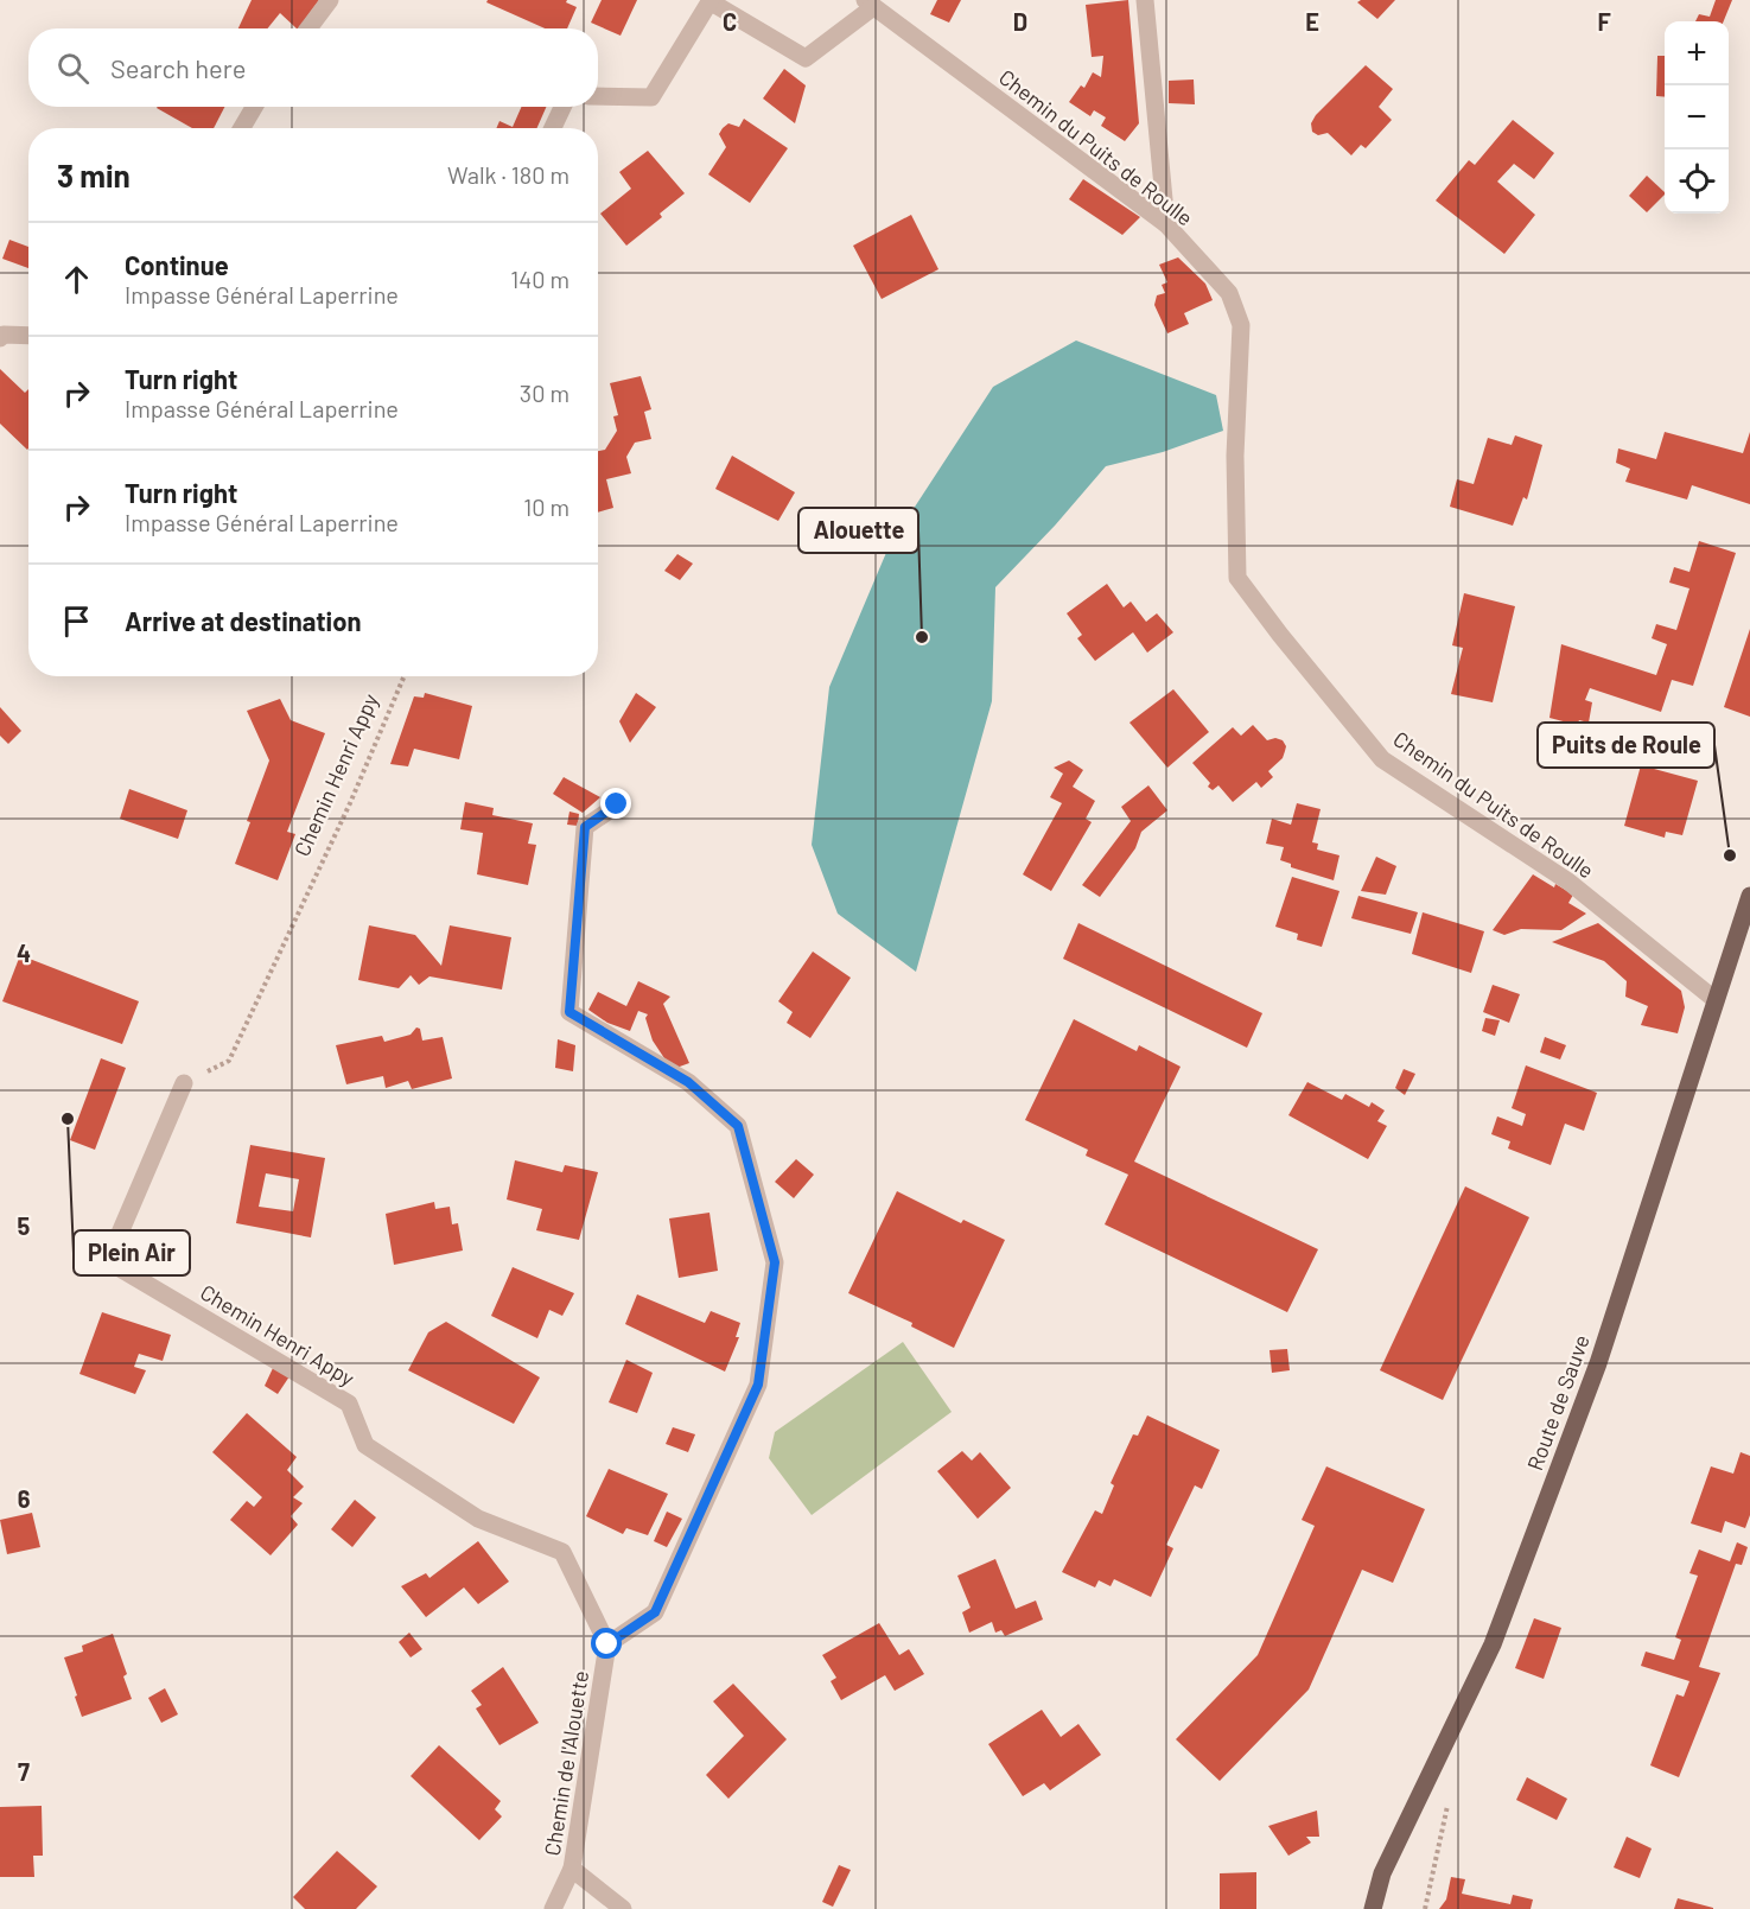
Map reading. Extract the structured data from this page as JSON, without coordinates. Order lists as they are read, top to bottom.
{
  "streets": {
    "main road": ["Route de Sauve"],
    "street": ["Chemin du Puits de Roulle", "Chemin Henri Appy", "Chemin de l'Alouette"]
  },
  "crossings": [
    ["Chemin du Puits de Roulle", "Route de Sauve"],
    ["Chemin Henri Appy", "Chemin de l'Alouette"]
  ],
  "places": ["Alouette", "Puits de Roule", "Plein Air"],
  "page": {
    "map_buttons": ["+", "−"],
    "search": "Search here",
    "heading": ["3 min", "Walk · 180 m"],
    "list": [
      ["Continue", "Impasse Général Laperrine", "140 m"],
      ["Turn right", "Impasse Général Laperrine", "30 m"],
      ["Turn right", "Impasse Général Laperrine", "10 m"],
      "Arrive at destination"
    ]
  },
  "grid": {
    "columns": [
      "C",
      "D",
      "E",
      "F"
    ],
    "rows": [
      "4",
      "5",
      "6",
      "7"
    ]
  }
}
